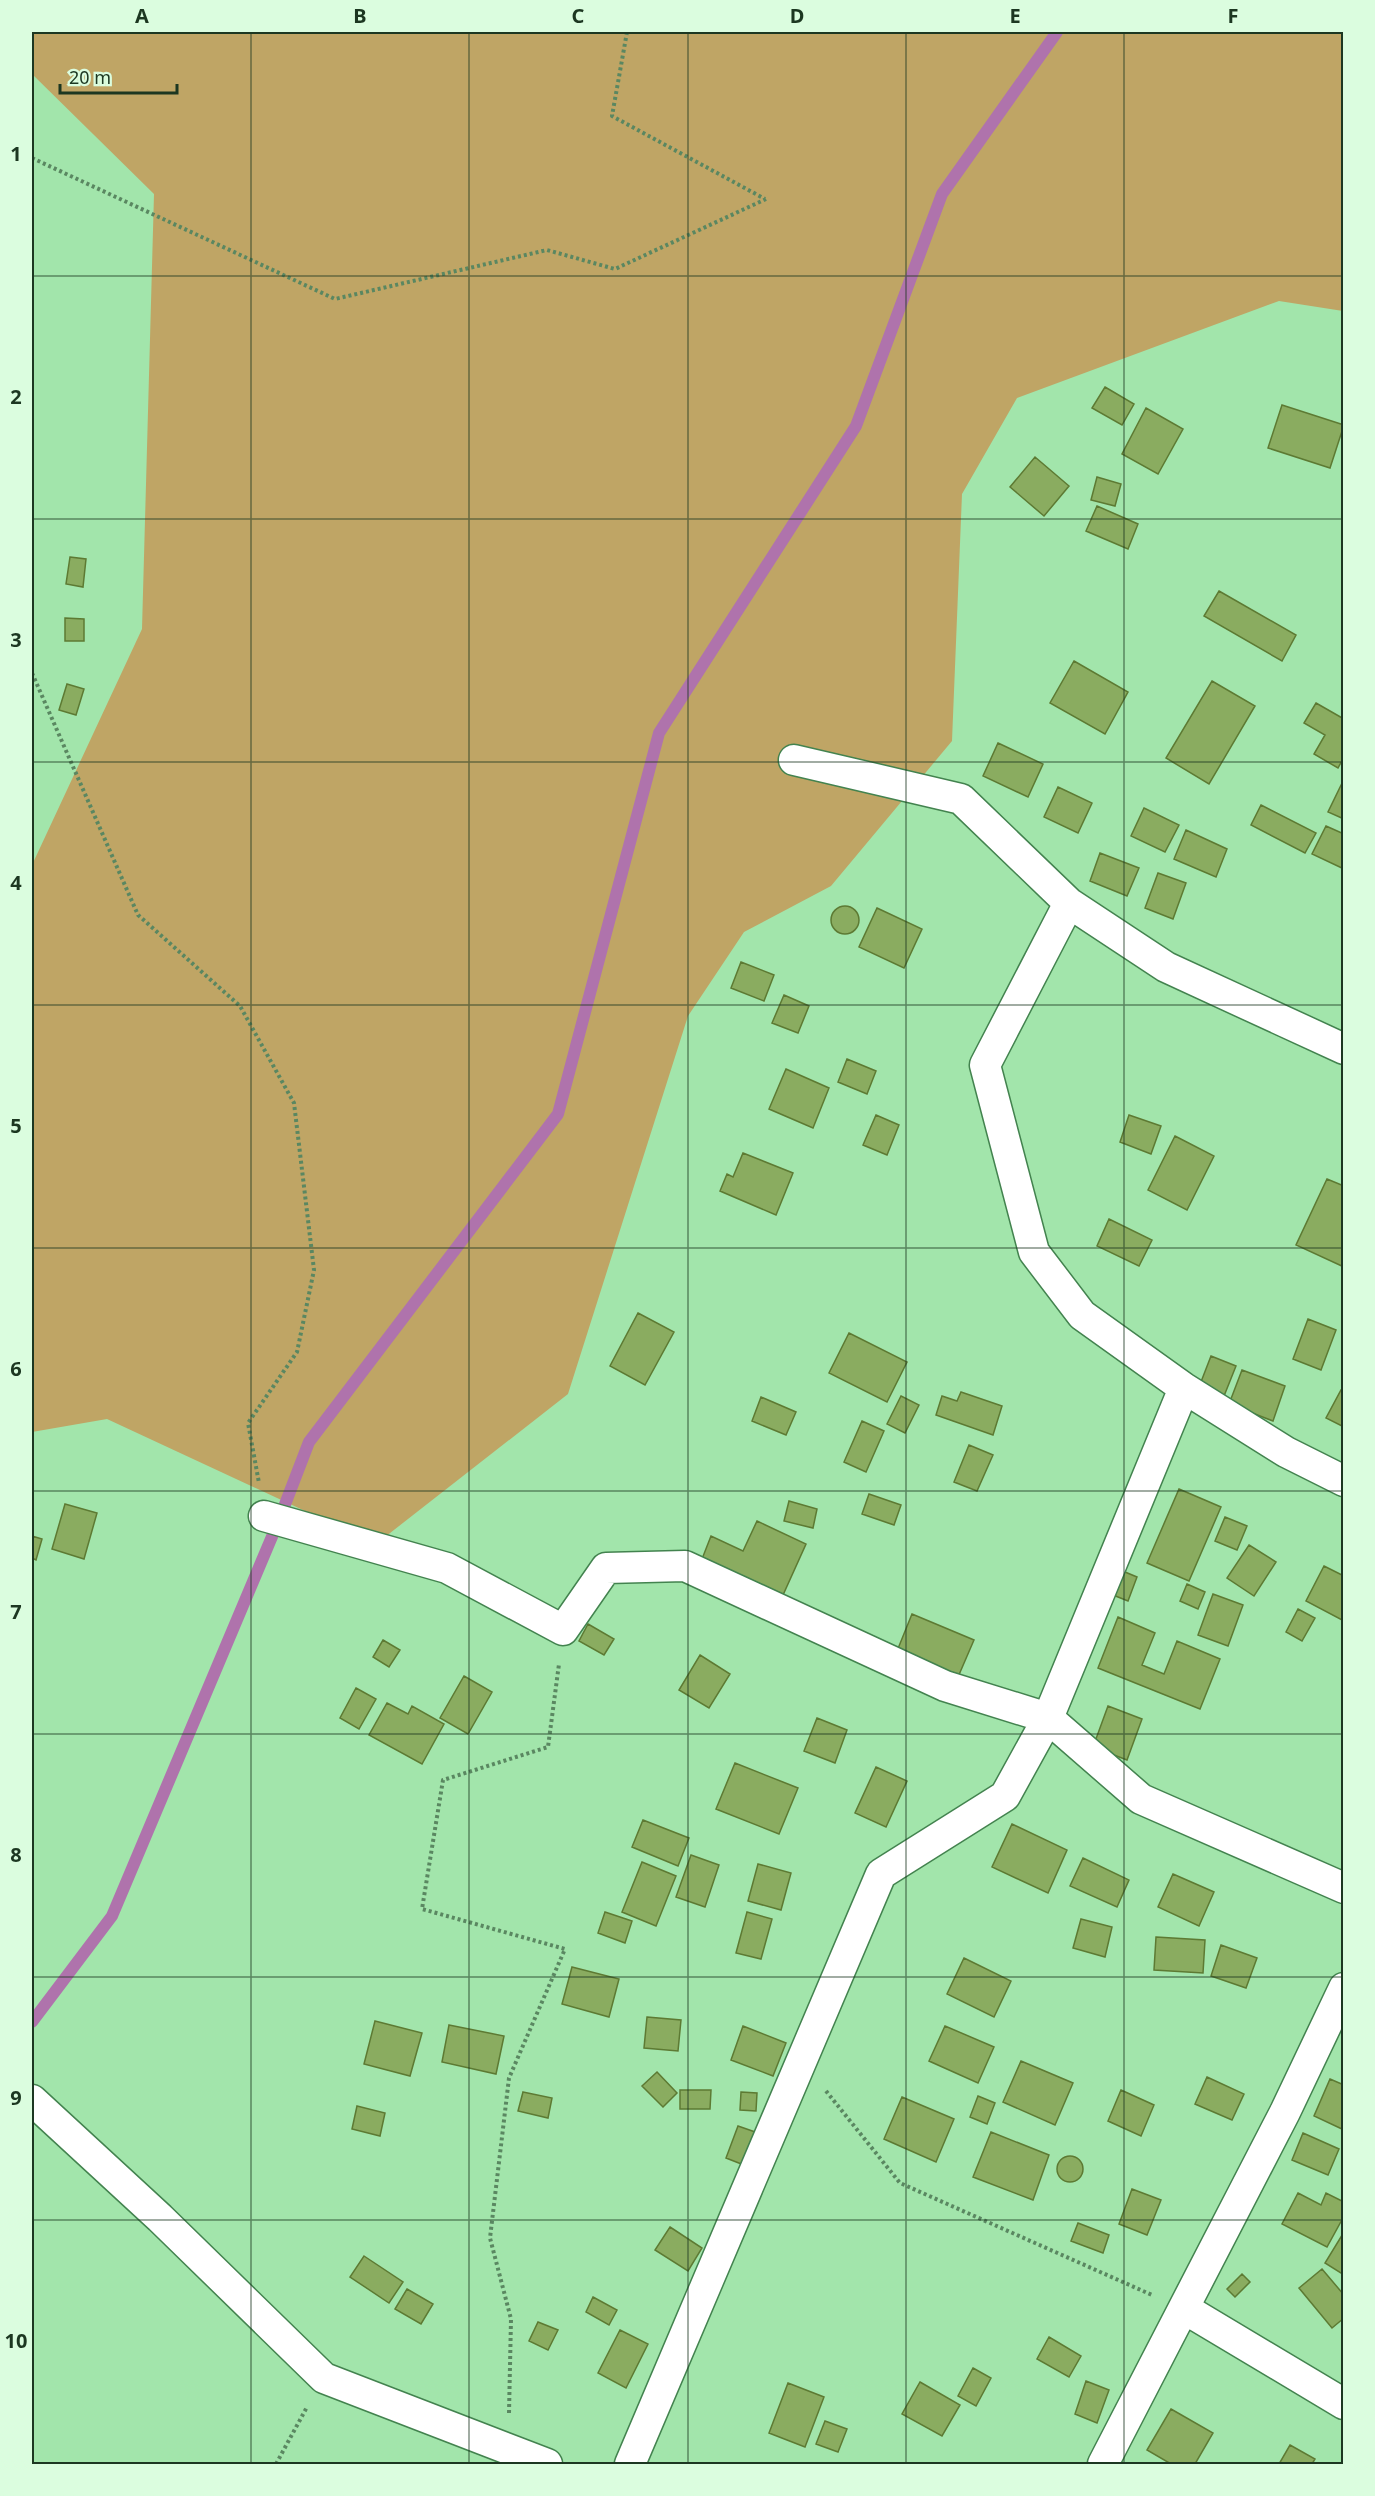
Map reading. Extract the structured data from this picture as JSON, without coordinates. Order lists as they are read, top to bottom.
{
  "scale_bar": "20 m",
  "grid": {
    "columns": [
      "A",
      "B",
      "C",
      "D",
      "E",
      "F"
    ],
    "rows": [
      "1",
      "2",
      "3",
      "4",
      "5",
      "6",
      "7",
      "8",
      "9",
      "10"
    ]
  }
}
